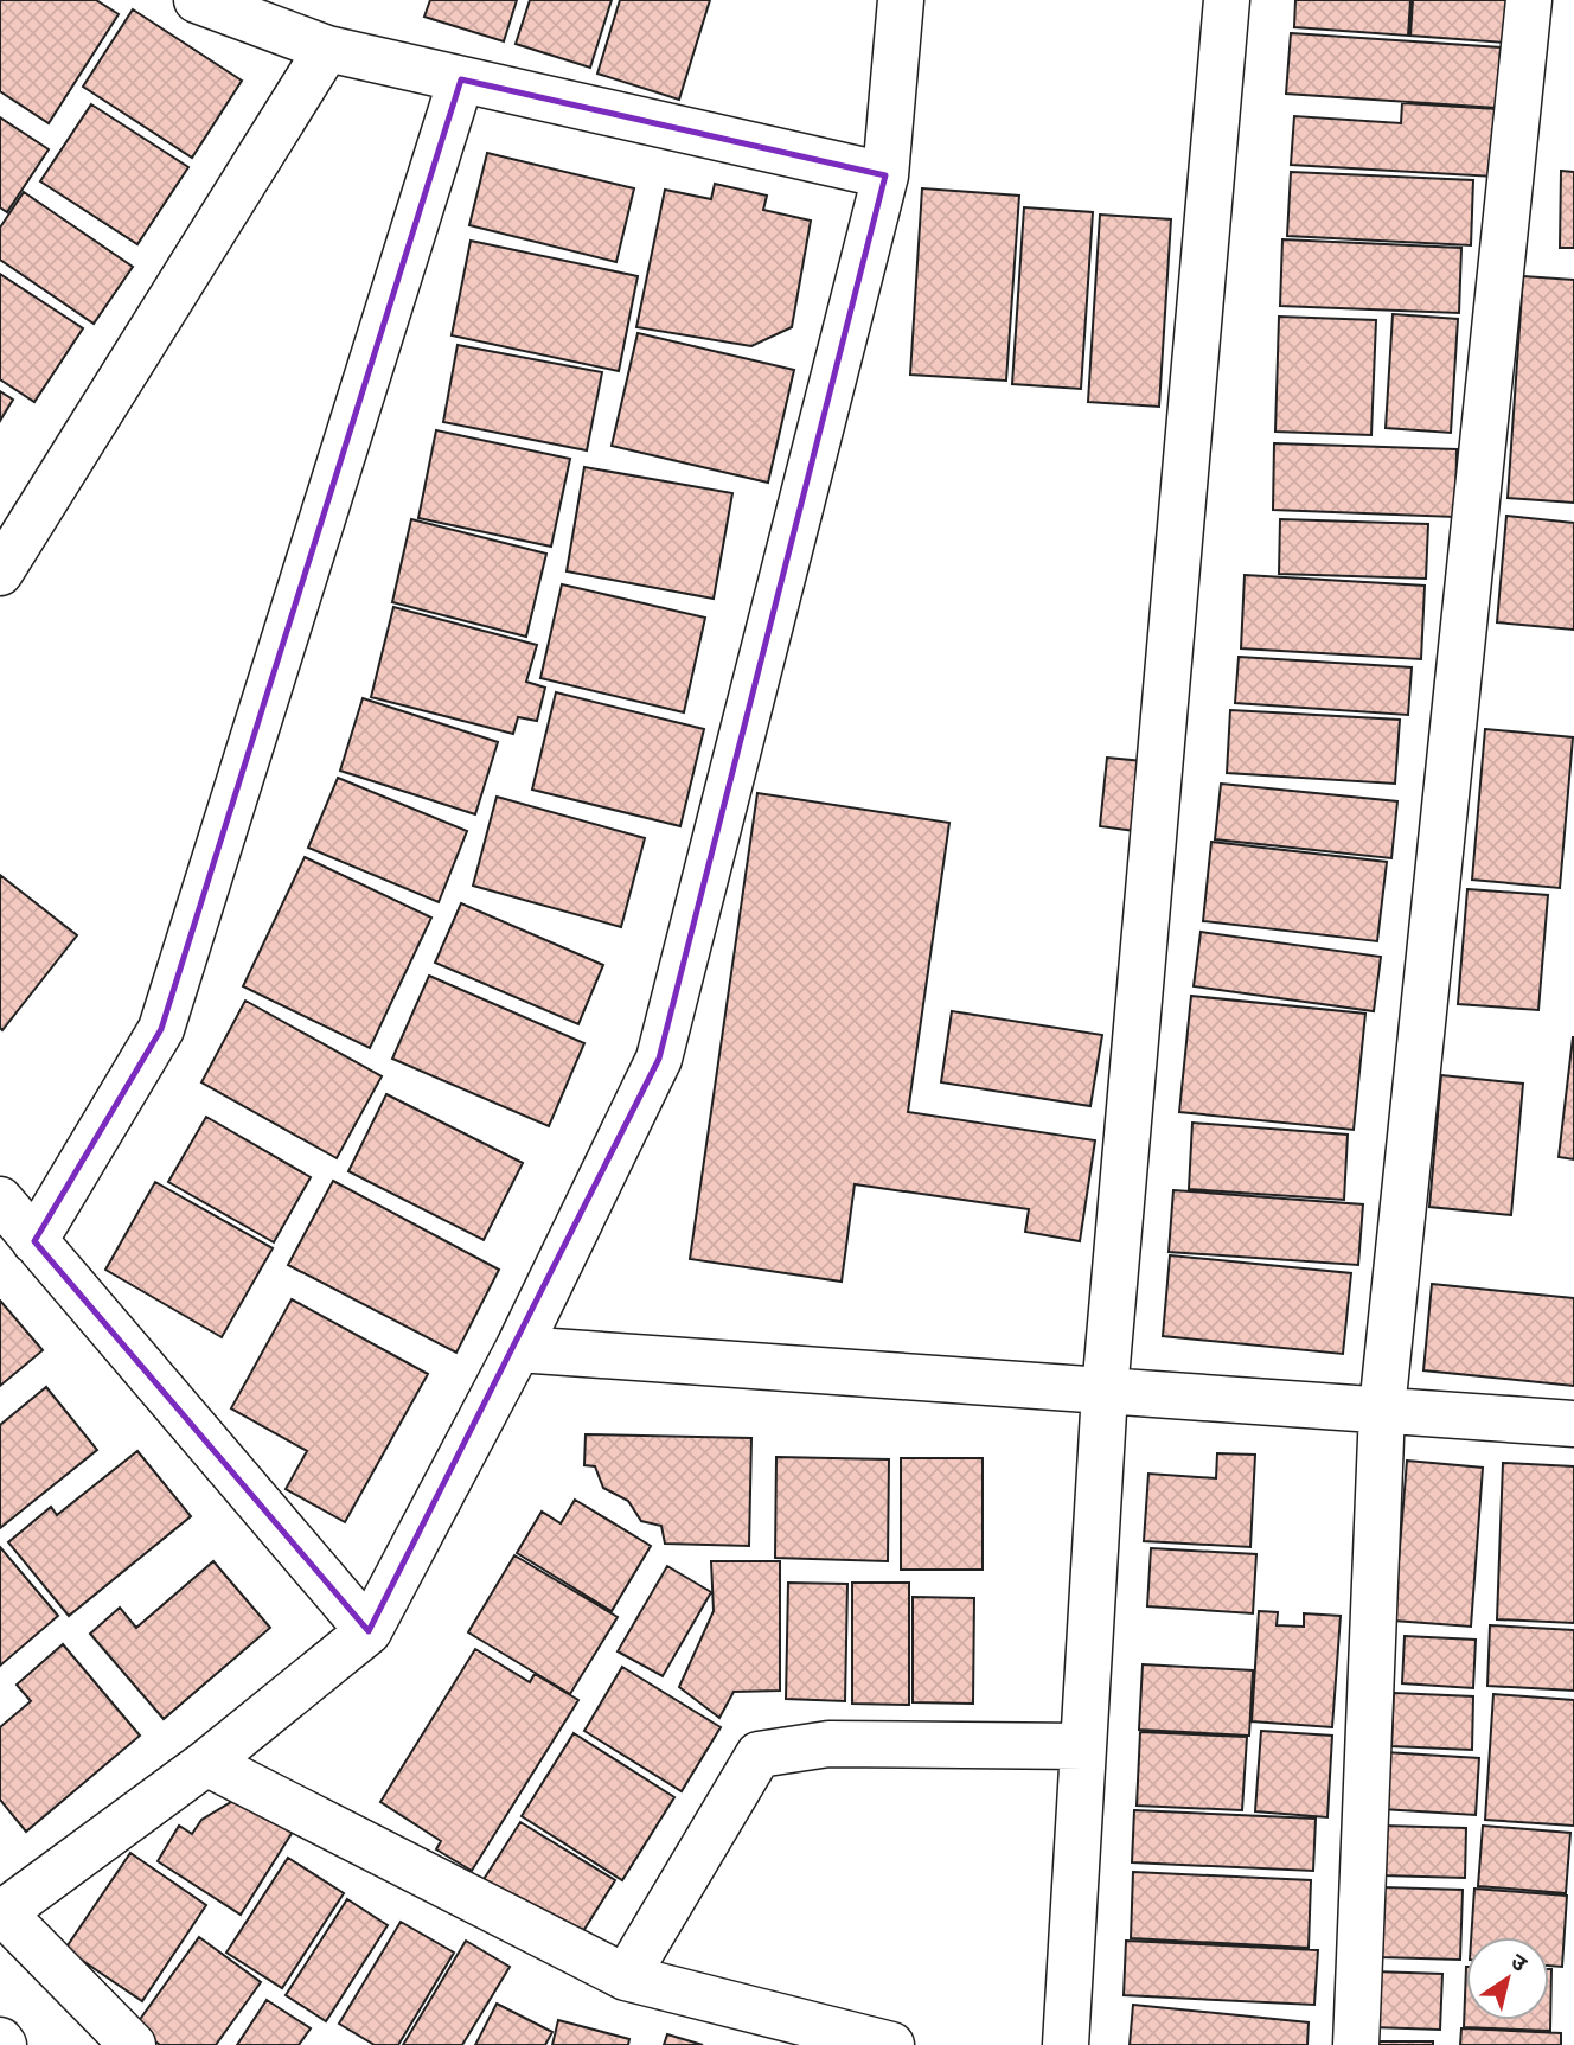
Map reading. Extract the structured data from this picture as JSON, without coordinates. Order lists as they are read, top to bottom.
{
  "north": "top right"
}
